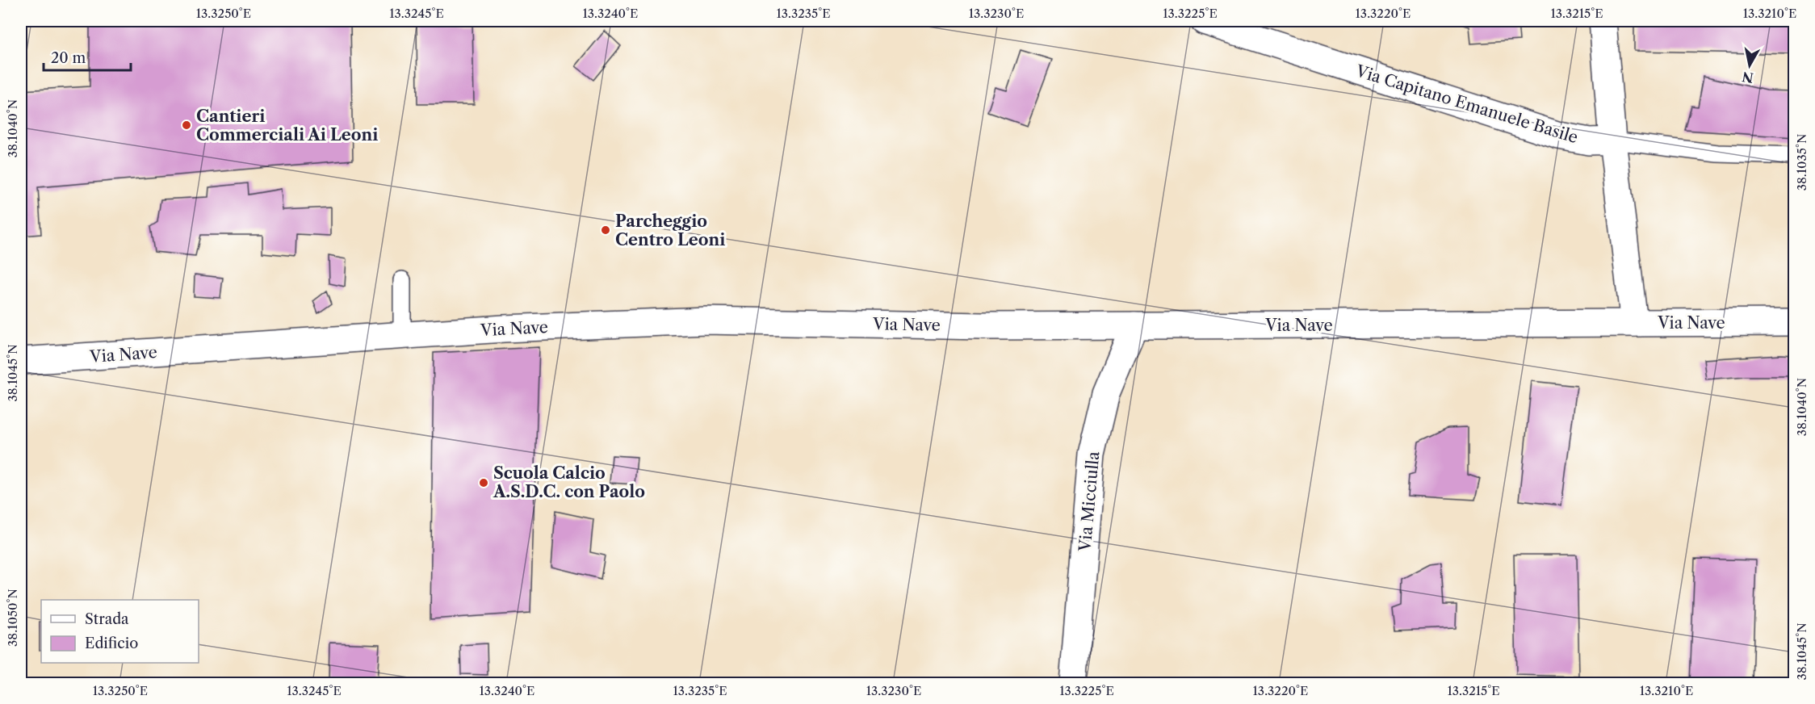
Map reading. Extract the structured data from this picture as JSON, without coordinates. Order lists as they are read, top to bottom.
{
  "streets": {
    "street": ["Via Capitano Emanuele Basile", "Via Nave", "Via Micciulla"]
  },
  "crossings": [
    ["Via Nave", "Via Micciulla"]
  ],
  "places": ["Cantieri Commerciali Ai Leoni", "Parcheggio Centro Leoni", "Scuola Calcio A.S.D.C. con Paolo"],
  "legend": ["Strada", "Edificio"],
  "scale_bar": "20 m",
  "north": "bottom",
  "coordinates": [
    "13.3250°E",
    "13.3245°E",
    "13.3240°E",
    "13.3235°E",
    "13.3230°E",
    "13.3225°E",
    "13.3220°E",
    "13.3215°E",
    "13.3210°E",
    "38.1040°N",
    "38.1035°N",
    "38.1045°N",
    "38.1050°N"
  ]
}
